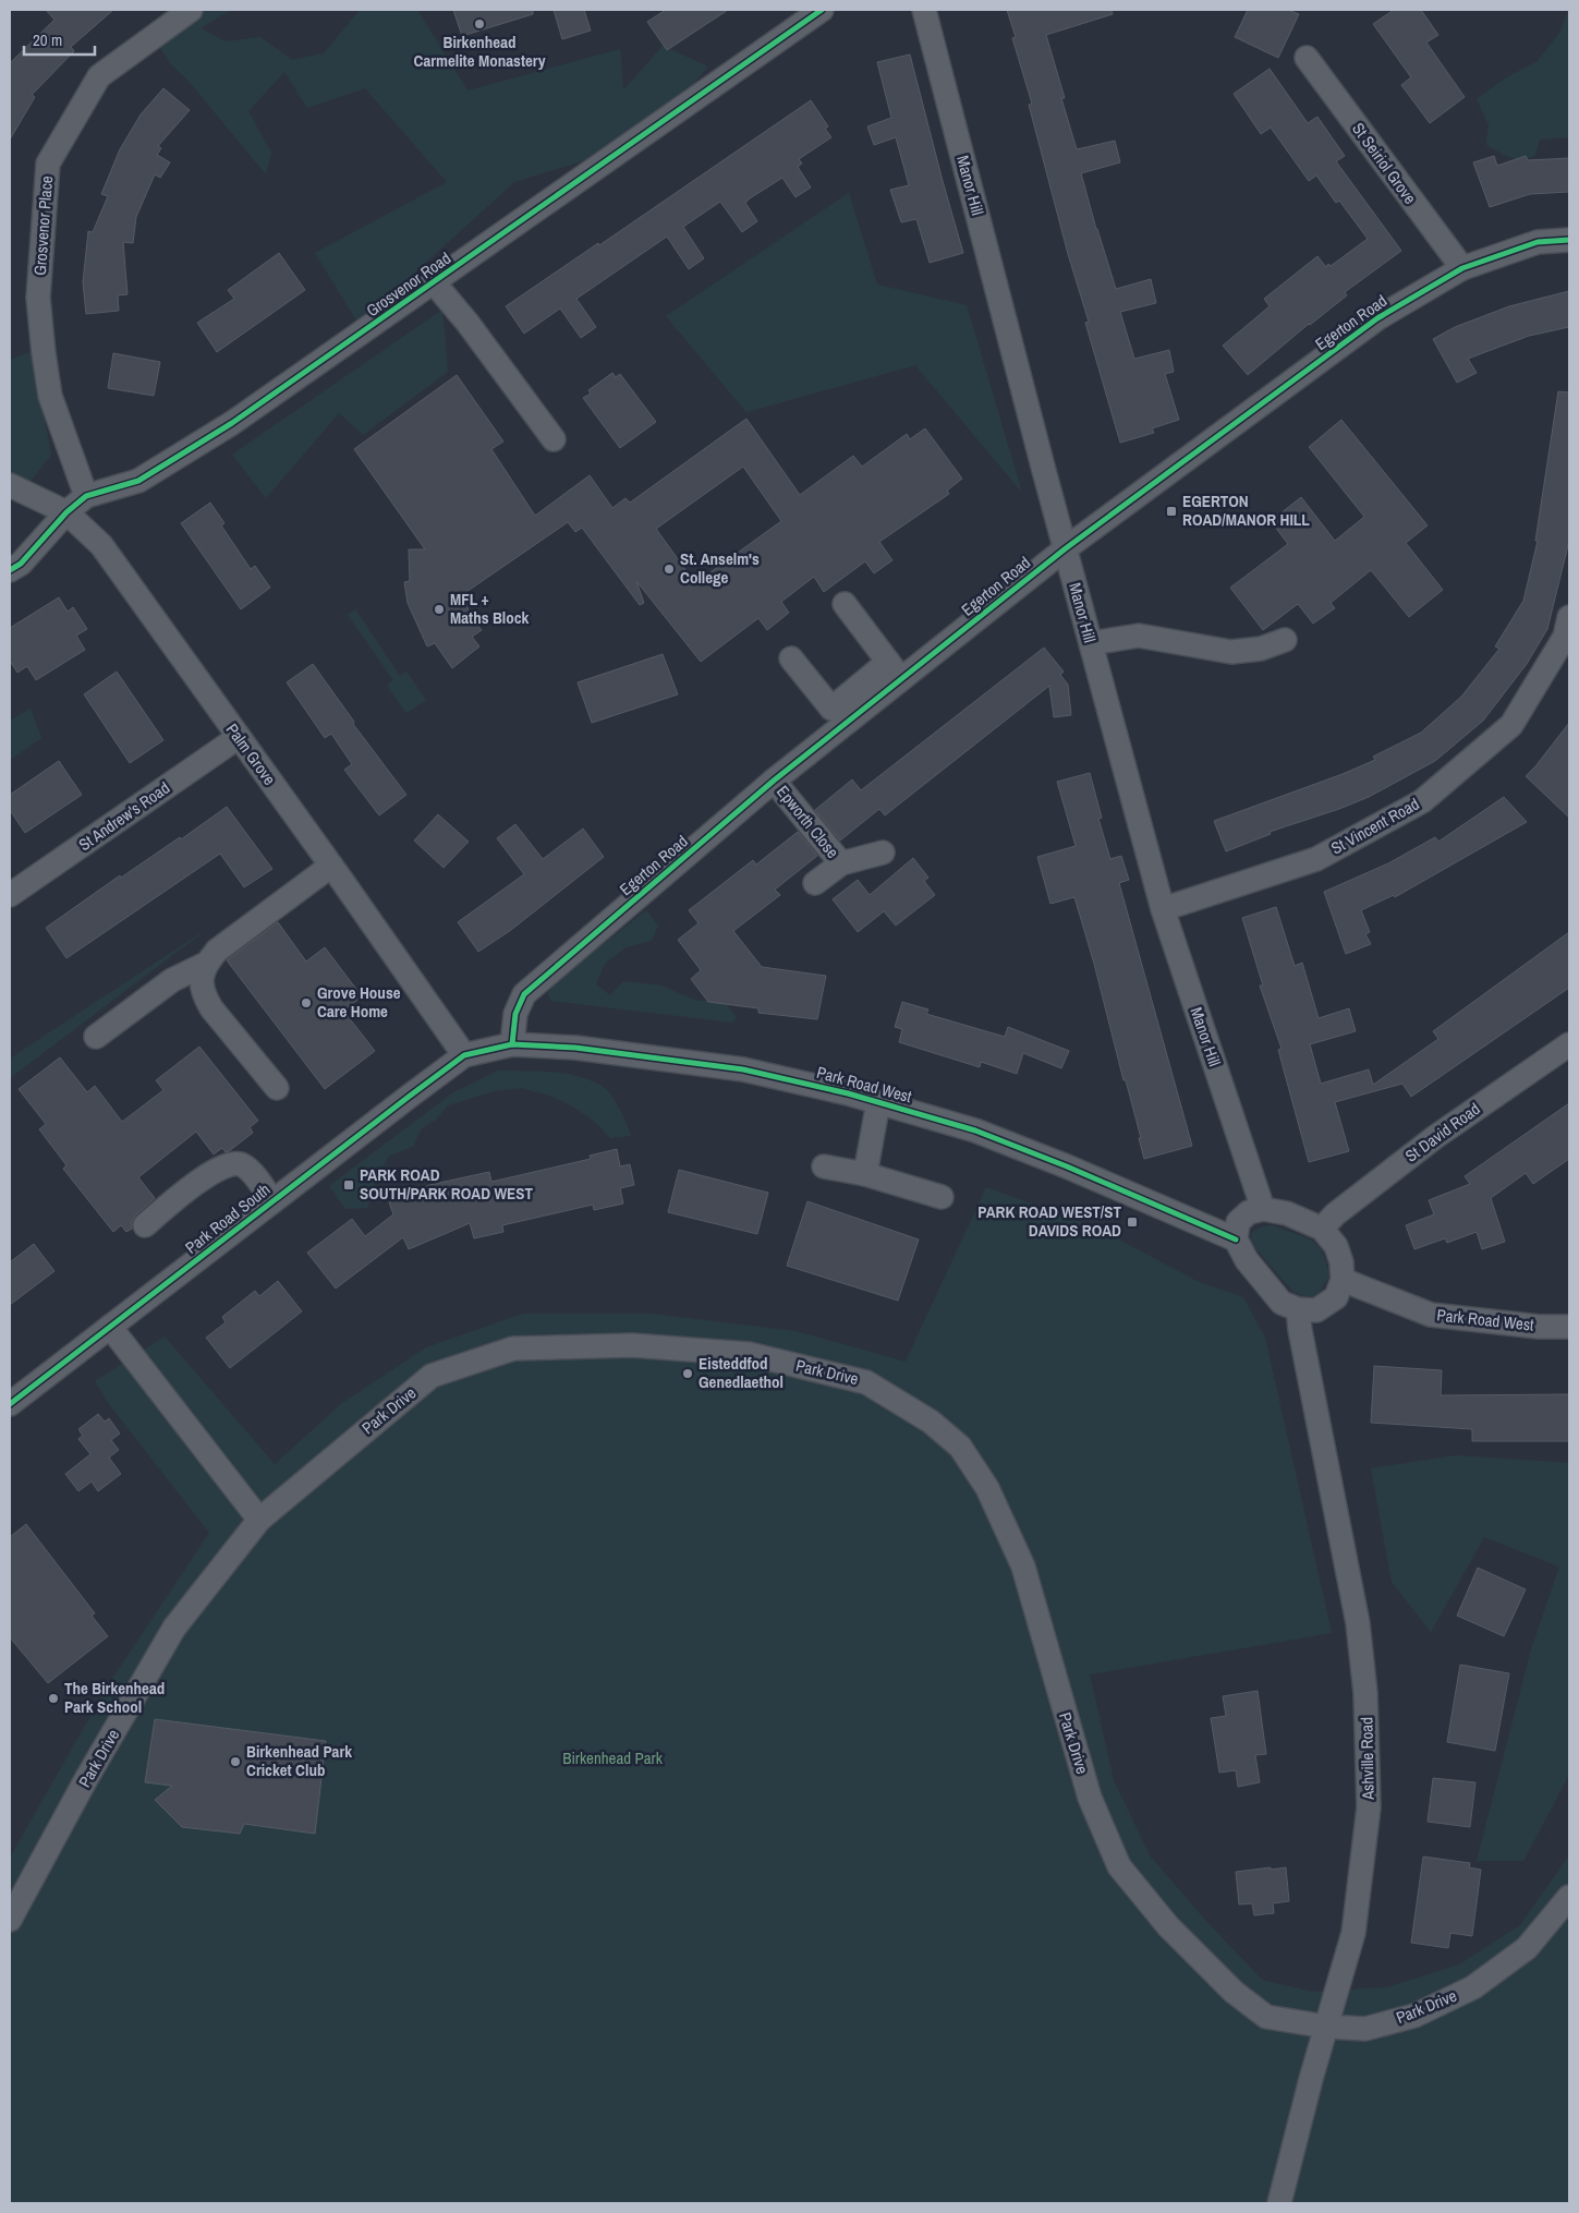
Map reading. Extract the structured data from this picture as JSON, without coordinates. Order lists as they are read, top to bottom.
{
  "streets": {
    "street": [
      "St Seiriol Grove",
      "Manor Hill",
      "Grosvenor Place",
      "Grosvenor Road",
      "Egerton Road",
      "Palm Grove",
      "St Andrew's Road",
      "Epworth Close",
      "St Vincent Road",
      "Park Road West",
      "St David Road",
      "Park Road South",
      "Park Drive",
      "Ashville Road"
    ]
  },
  "crossings": [
    ["St Seiriol Grove", "Egerton Road"],
    ["Manor Hill", "Egerton Road"],
    ["Manor Hill", "St Vincent Road"],
    ["Manor Hill", "Park Road West"],
    ["Manor Hill", "St David Road"],
    ["Manor Hill", "Ashville Road"],
    ["Grosvenor Place", "Grosvenor Road"],
    ["Grosvenor Road", "Palm Grove"],
    ["Egerton Road", "Epworth Close"],
    ["Egerton Road", "Park Road West"],
    ["Palm Grove", "St Andrew's Road"],
    ["Palm Grove", "Park Road West"],
    ["Palm Grove", "Park Road South"],
    ["Park Road West", "St David Road"],
    ["Park Road West", "Park Road South"],
    ["Park Road West", "Ashville Road"],
    ["St David Road", "Ashville Road"],
    ["Park Drive", "Ashville Road"]
  ],
  "parks": ["Birkenhead Park"],
  "places": {
    "other": [
      "Birkenhead Carmelite Monastery",
      "St. Anselm's College",
      "MFL + Maths Block",
      "Grove House Care Home",
      "Eisteddfod Genedlaethol",
      "The Birkenhead Park School",
      "Birkenhead Park Cricket Club"
    ],
    "transit": ["EGERTON ROAD/MANOR HILL", "PARK ROAD SOUTH/PARK ROAD WEST", "PARK ROAD WEST/ST DAVIDS ROAD"]
  },
  "scale_bar": "20 m"
}
